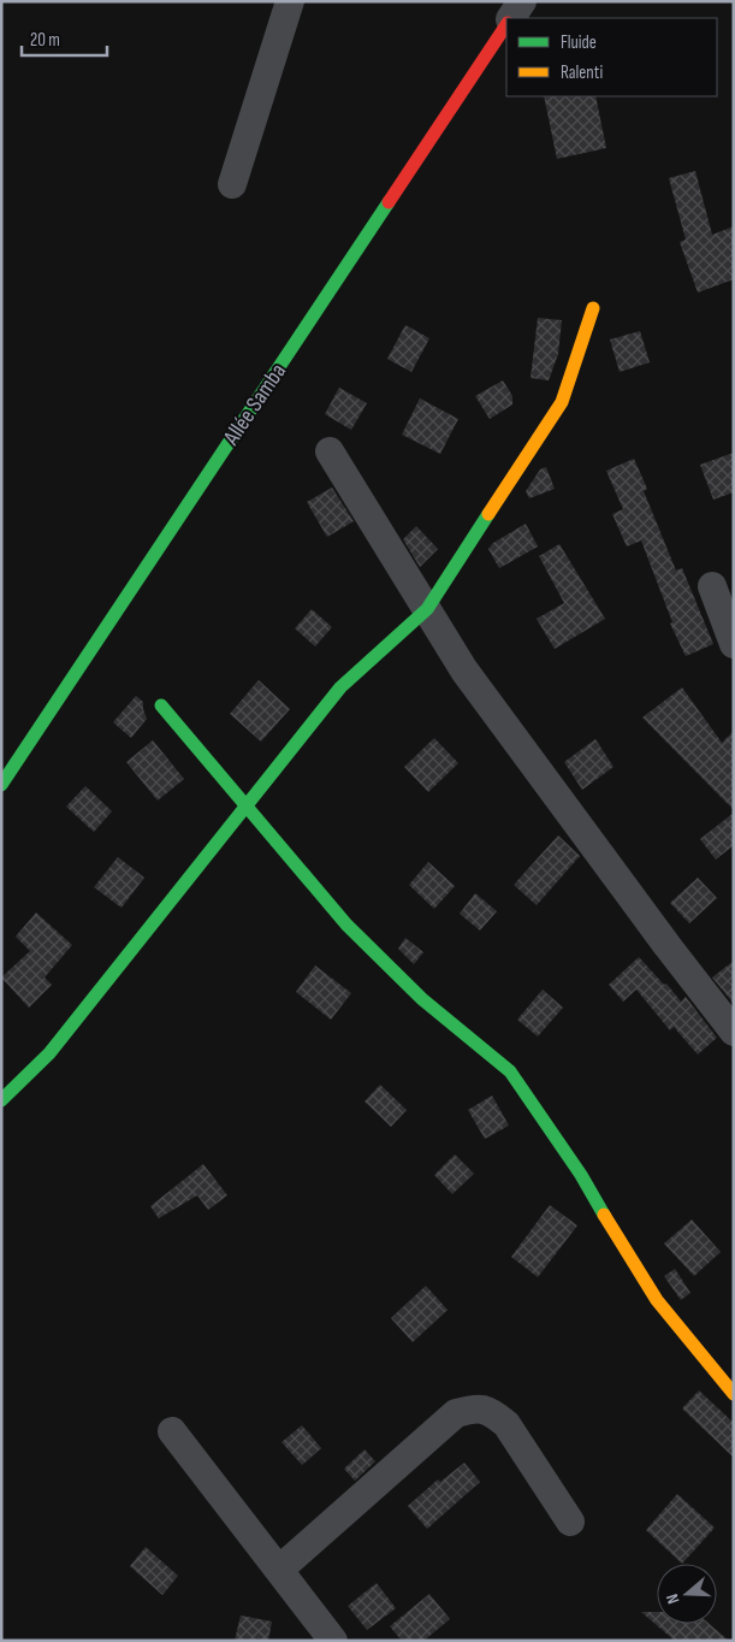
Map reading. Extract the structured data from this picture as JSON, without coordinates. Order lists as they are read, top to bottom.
{
  "streets": {
    "street": ["Allée Samba"]
  },
  "legend": ["Fluide", "Ralenti"],
  "scale_bar": "20 m",
  "north": "left"
}
